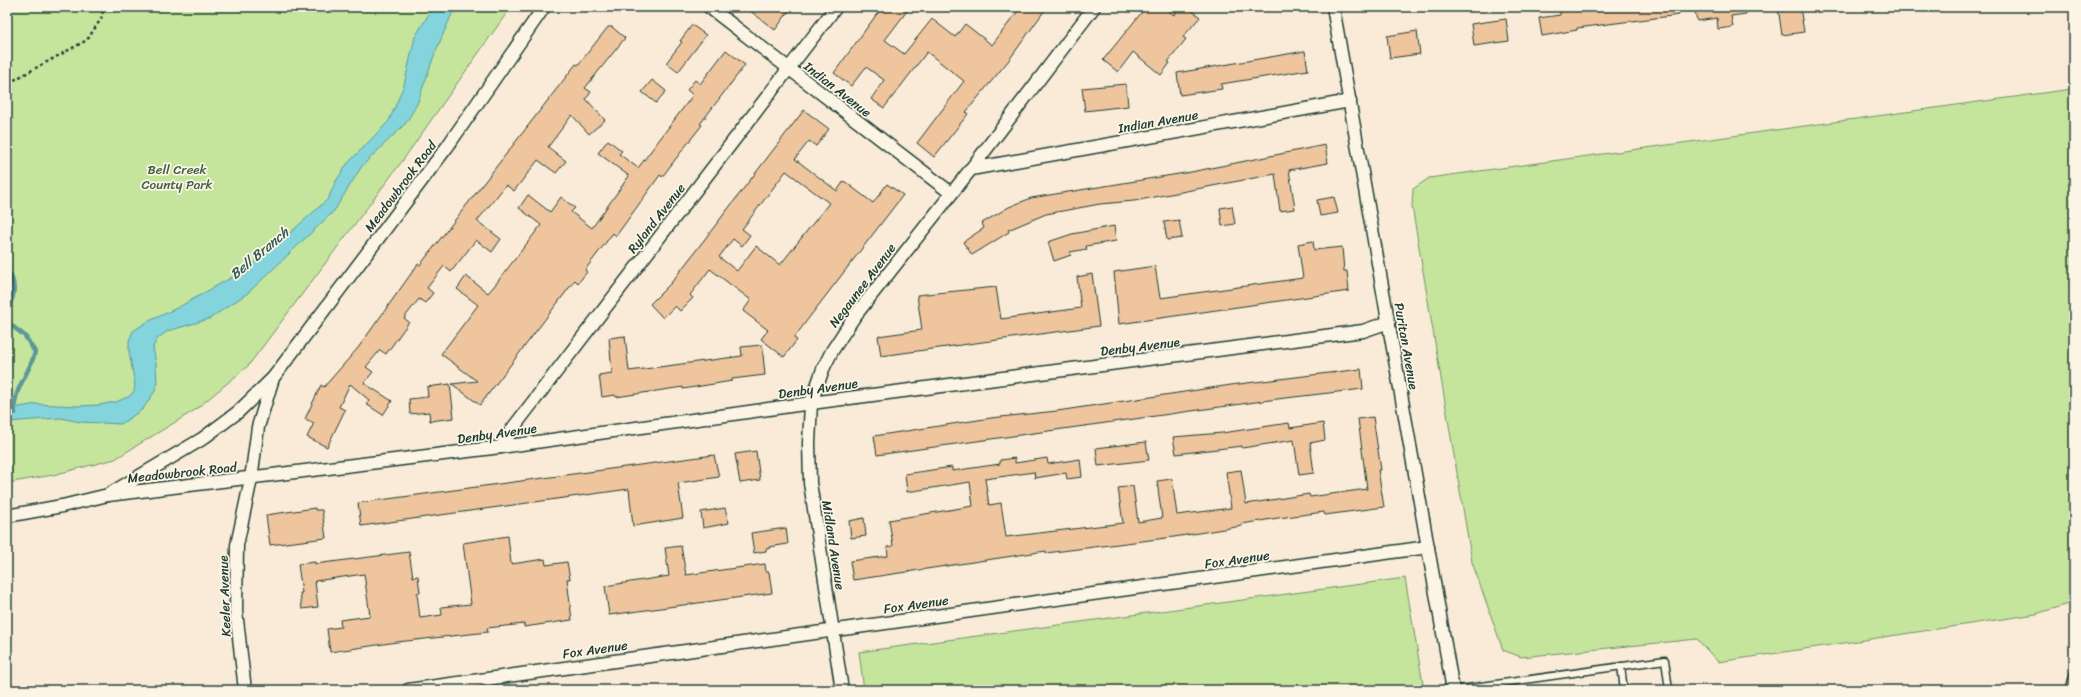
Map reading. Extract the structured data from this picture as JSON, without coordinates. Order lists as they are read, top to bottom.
{
  "streets": {
    "street": [
      "Indian Avenue",
      "Meadowbrook Road",
      "Ryland Avenue",
      "Negaunee Avenue",
      "Denby Avenue",
      "Puritan Avenue",
      "Midland Avenue",
      "Fox Avenue",
      "Keeler Avenue"
    ]
  },
  "crossings": [
    ["Indian Avenue", "Ryland Avenue"],
    ["Indian Avenue", "Negaunee Avenue"],
    ["Indian Avenue", "Puritan Avenue"],
    ["Meadowbrook Road", "Denby Avenue"],
    ["Meadowbrook Road", "Keeler Avenue"],
    ["Ryland Avenue", "Denby Avenue"],
    ["Negaunee Avenue", "Denby Avenue"],
    ["Negaunee Avenue", "Midland Avenue"],
    ["Denby Avenue", "Puritan Avenue"],
    ["Denby Avenue", "Midland Avenue"],
    ["Denby Avenue", "Keeler Avenue"],
    ["Puritan Avenue", "Fox Avenue"],
    ["Midland Avenue", "Fox Avenue"]
  ],
  "water": ["Bell Branch"],
  "parks": ["Bell Creek County Park"]
}
